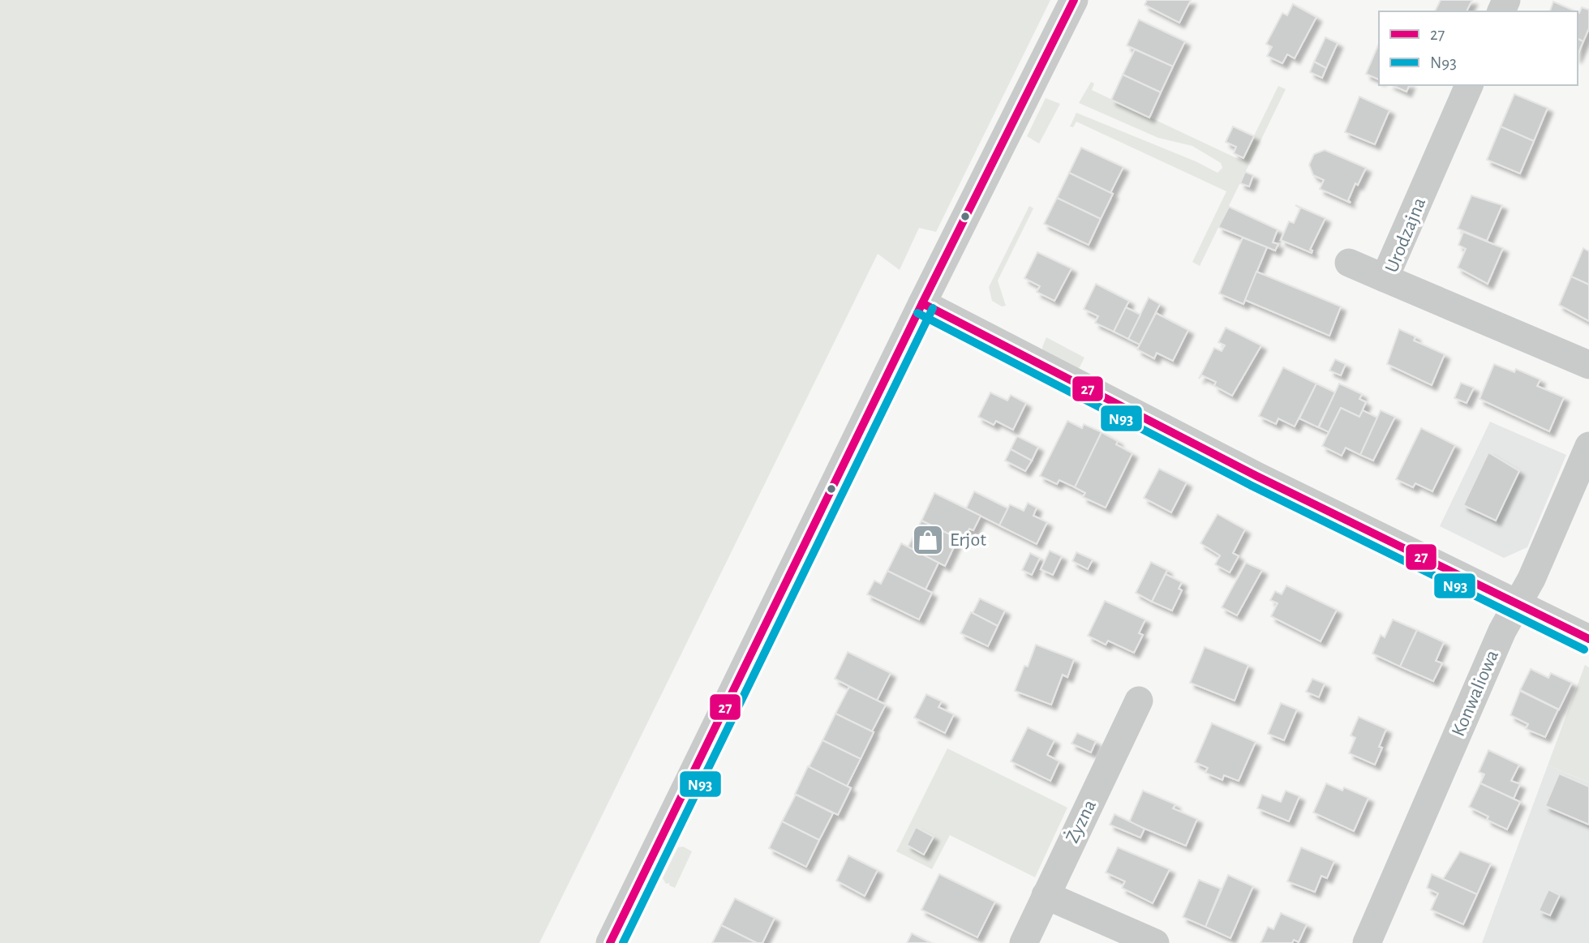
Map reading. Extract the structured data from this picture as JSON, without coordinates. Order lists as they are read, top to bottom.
{
  "streets": {
    "street": ["Urodzajna", "Konwaliowa", "Żyzna"]
  },
  "places": {
    "shop": ["Erjot"]
  },
  "lines": ["transit line 27", "transit line N93"],
  "legend": ["27", "N93"]
}
